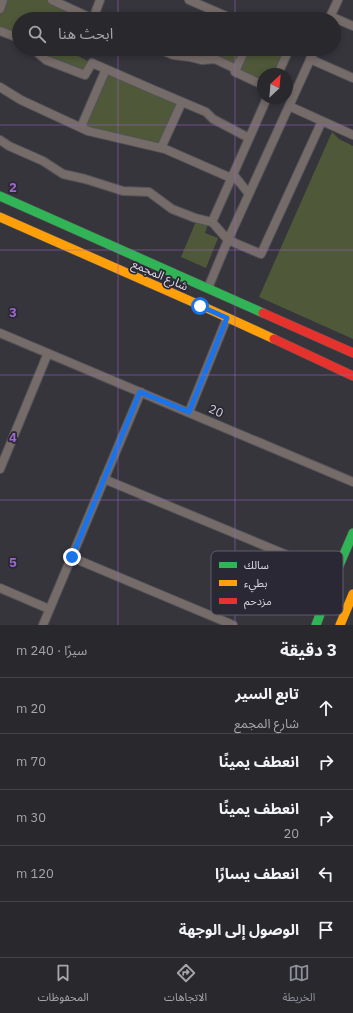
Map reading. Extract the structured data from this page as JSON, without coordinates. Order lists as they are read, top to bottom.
{
  "streets": {
    "street": ["شارع المجمع", "20"]
  },
  "legend": ["سالك", "بطيء", "مزدحم"],
  "north": "top right",
  "page": {
    "search": "ابحث هنا",
    "heading": ["3 دقيقة", "سيرًا · 240 m"],
    "list": [
      ["تابع السير", "شارع المجمع", "20 m"],
      ["انعطف يمينًا", "70 m"],
      ["انعطف يمينًا", "20", "30 m"],
      ["انعطف يسارًا", "120 m"],
      "الوصول إلى الوجهة"
    ],
    "nav": ["الخريطة", "الاتجاهات", "المحفوظات"]
  },
  "grid": {
    "rows": [
      "2",
      "3",
      "4",
      "5"
    ]
  }
}
